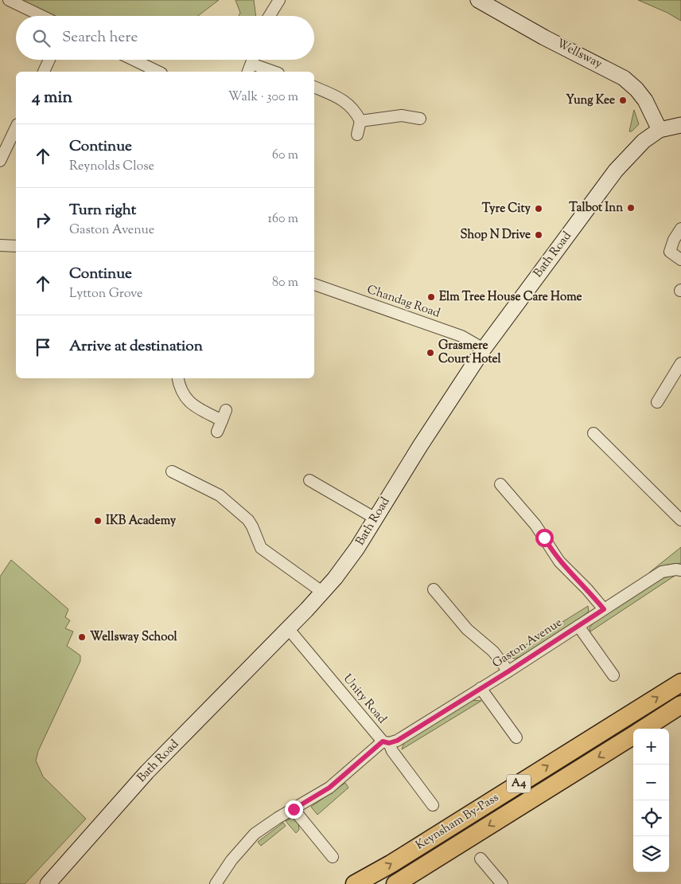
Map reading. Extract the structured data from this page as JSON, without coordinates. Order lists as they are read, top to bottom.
{
  "streets": {
    "highway": ["A4", "Keynsham By-Pass"],
    "main road": ["Wellsway", "Bath Road"],
    "street": ["Chandag Road", "Gaston Avenue", "Unity Road"]
  },
  "crossings": [
    ["Wellsway", "Bath Road"],
    ["Bath Road", "Chandag Road"],
    ["Bath Road", "Unity Road"],
    ["Gaston Avenue", "Unity Road"]
  ],
  "places": [
    "Yung Kee",
    "Talbot Inn",
    "Tyre City",
    "Shop N Drive",
    "Elm Tree House Care Home",
    "Grasmere Court Hotel",
    "IKB Academy",
    "Wellsway School"
  ],
  "page": {
    "search": "Search here",
    "heading": ["4 min", "Walk · 300 m"],
    "list": [
      ["Continue", "Reynolds Close", "60 m"],
      ["Turn right", "Gaston Avenue", "160 m"],
      ["Continue", "Lytton Grove", "80 m"],
      "Arrive at destination"
    ],
    "map_buttons": ["+", "−"]
  }
}
